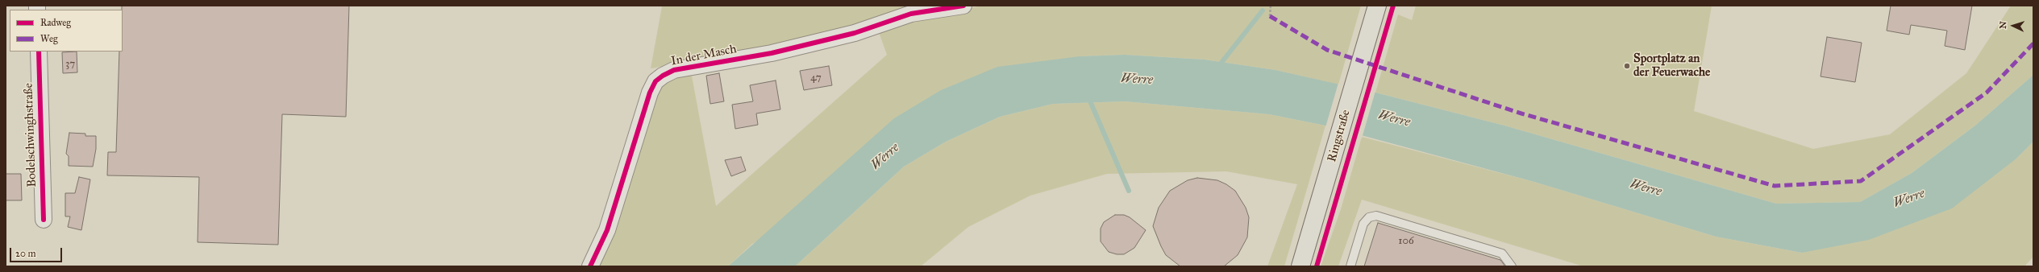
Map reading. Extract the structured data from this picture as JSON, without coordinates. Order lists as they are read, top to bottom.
{
  "streets": {
    "main road": ["Ringstraße"],
    "street": ["In der Masch", "Bodelschwinghstraße"]
  },
  "water": ["Werre"],
  "places": ["Sportplatz an der Feuerwache"],
  "house_numbers": ["37", "47", "106"],
  "legend": ["Radweg", "Weg"],
  "scale_bar": "20 m",
  "north": "left"
}
